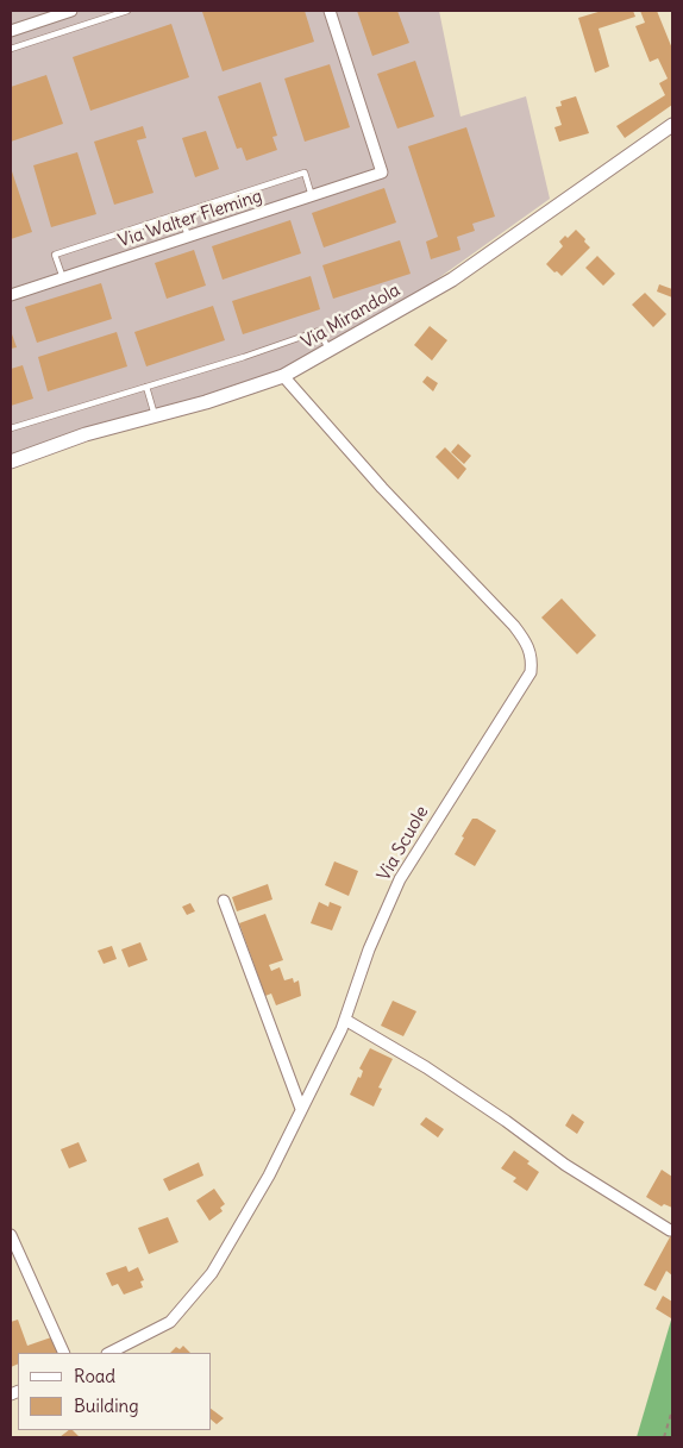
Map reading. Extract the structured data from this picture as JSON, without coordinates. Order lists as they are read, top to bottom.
{
  "streets": {
    "street": ["Via Walter Fleming", "Via Mirandola", "Via Scuole"]
  },
  "crossings": [
    ["Via Mirandola", "Via Scuole"]
  ],
  "legend": ["Road", "Building"]
}
